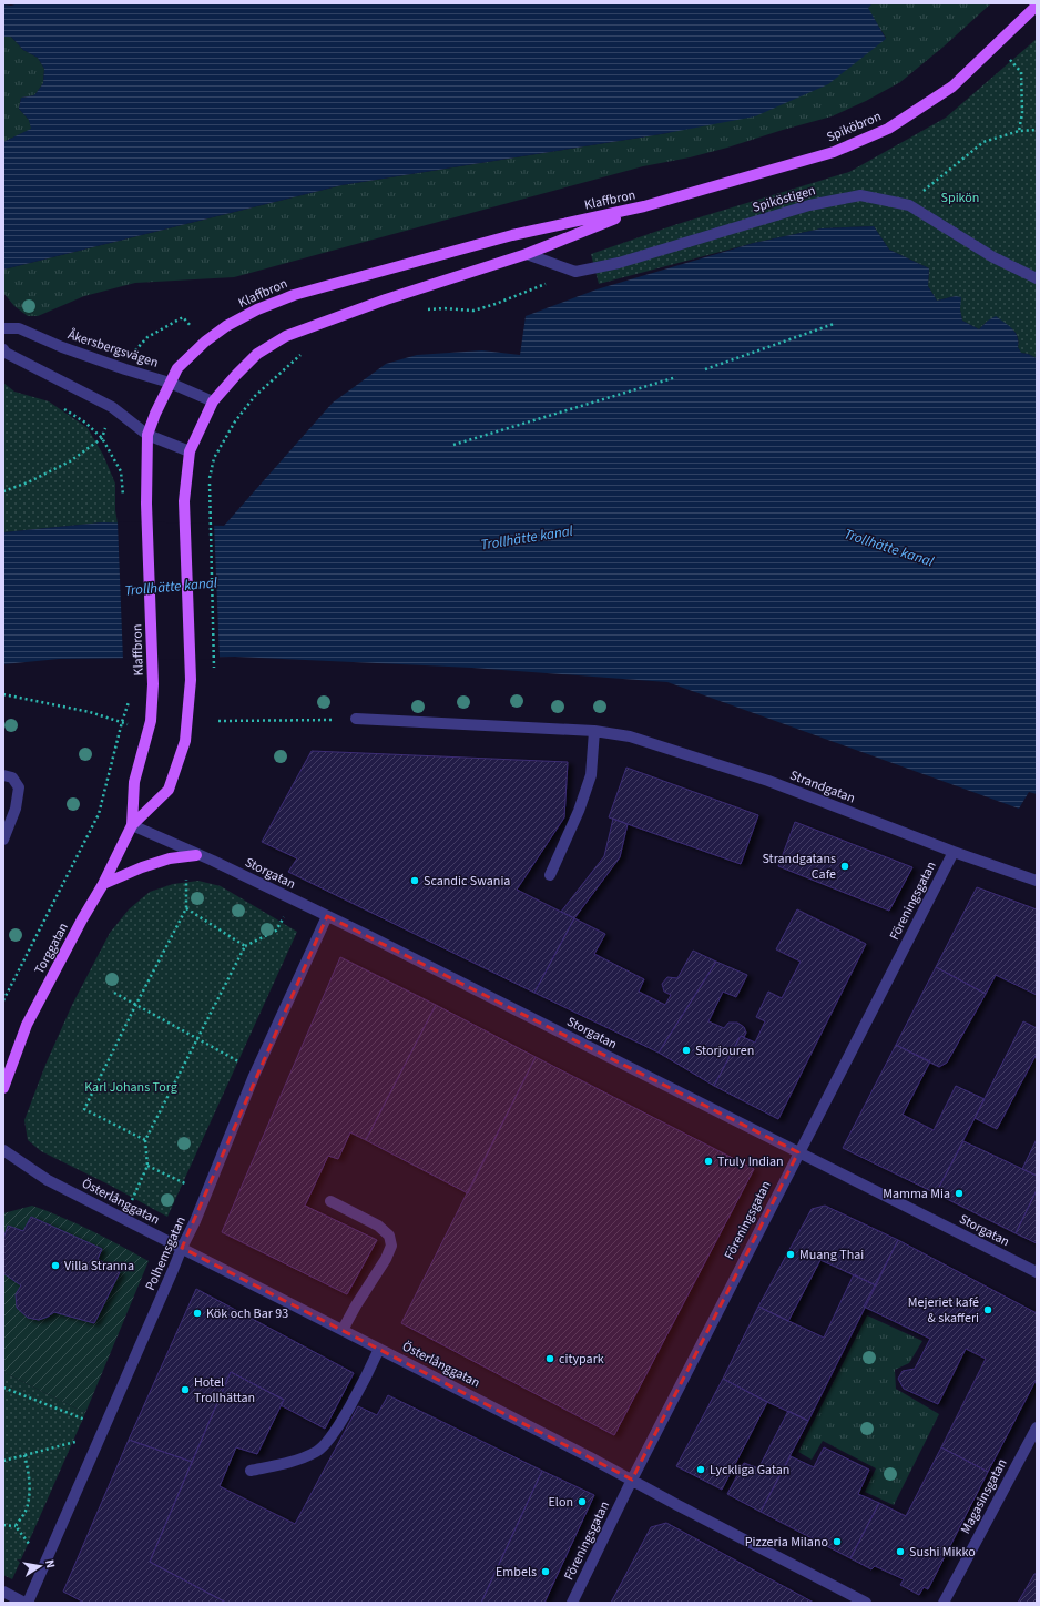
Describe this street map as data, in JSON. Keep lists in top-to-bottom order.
{
  "streets": {
    "main road": ["Spiköbron", "Klaffbron", "Torggatan"],
    "street": [
      "Spiköstigen",
      "Åkersbergsvägen",
      "Strandgatan",
      "Storgatan",
      "Föreningsgatan",
      "Österlånggatan",
      "Polhemsgatan",
      "Magasinsgatan"
    ]
  },
  "crossings": [
    ["Spiköbron", "Klaffbron"],
    ["Klaffbron", "Åkersbergsvägen"],
    ["Klaffbron", "Torggatan"],
    ["Strandgatan", "Föreningsgatan"],
    ["Storgatan", "Föreningsgatan"],
    ["Storgatan", "Torggatan"],
    ["Storgatan", "Polhemsgatan"],
    ["Föreningsgatan", "Österlånggatan"],
    ["Österlånggatan", "Polhemsgatan"]
  ],
  "water": ["Trollhätte kanal"],
  "parks": ["Spikön", "Karl Johans Torg"],
  "places": [
    "Strandgatans Cafe",
    "Scandic Swania",
    "Storjouren",
    "Truly Indian",
    "Mamma Mia",
    "Muang Thai",
    "Villa Stranna",
    "Mejeriet kafé & skafferi",
    "Kök och Bar 93",
    "citypark",
    "Hotel Trollhättan",
    "Lyckliga Gatan",
    "Elon",
    "Pizzeria Milano",
    "Sushi Mikko",
    "Embels"
  ],
  "north": "right"
}
